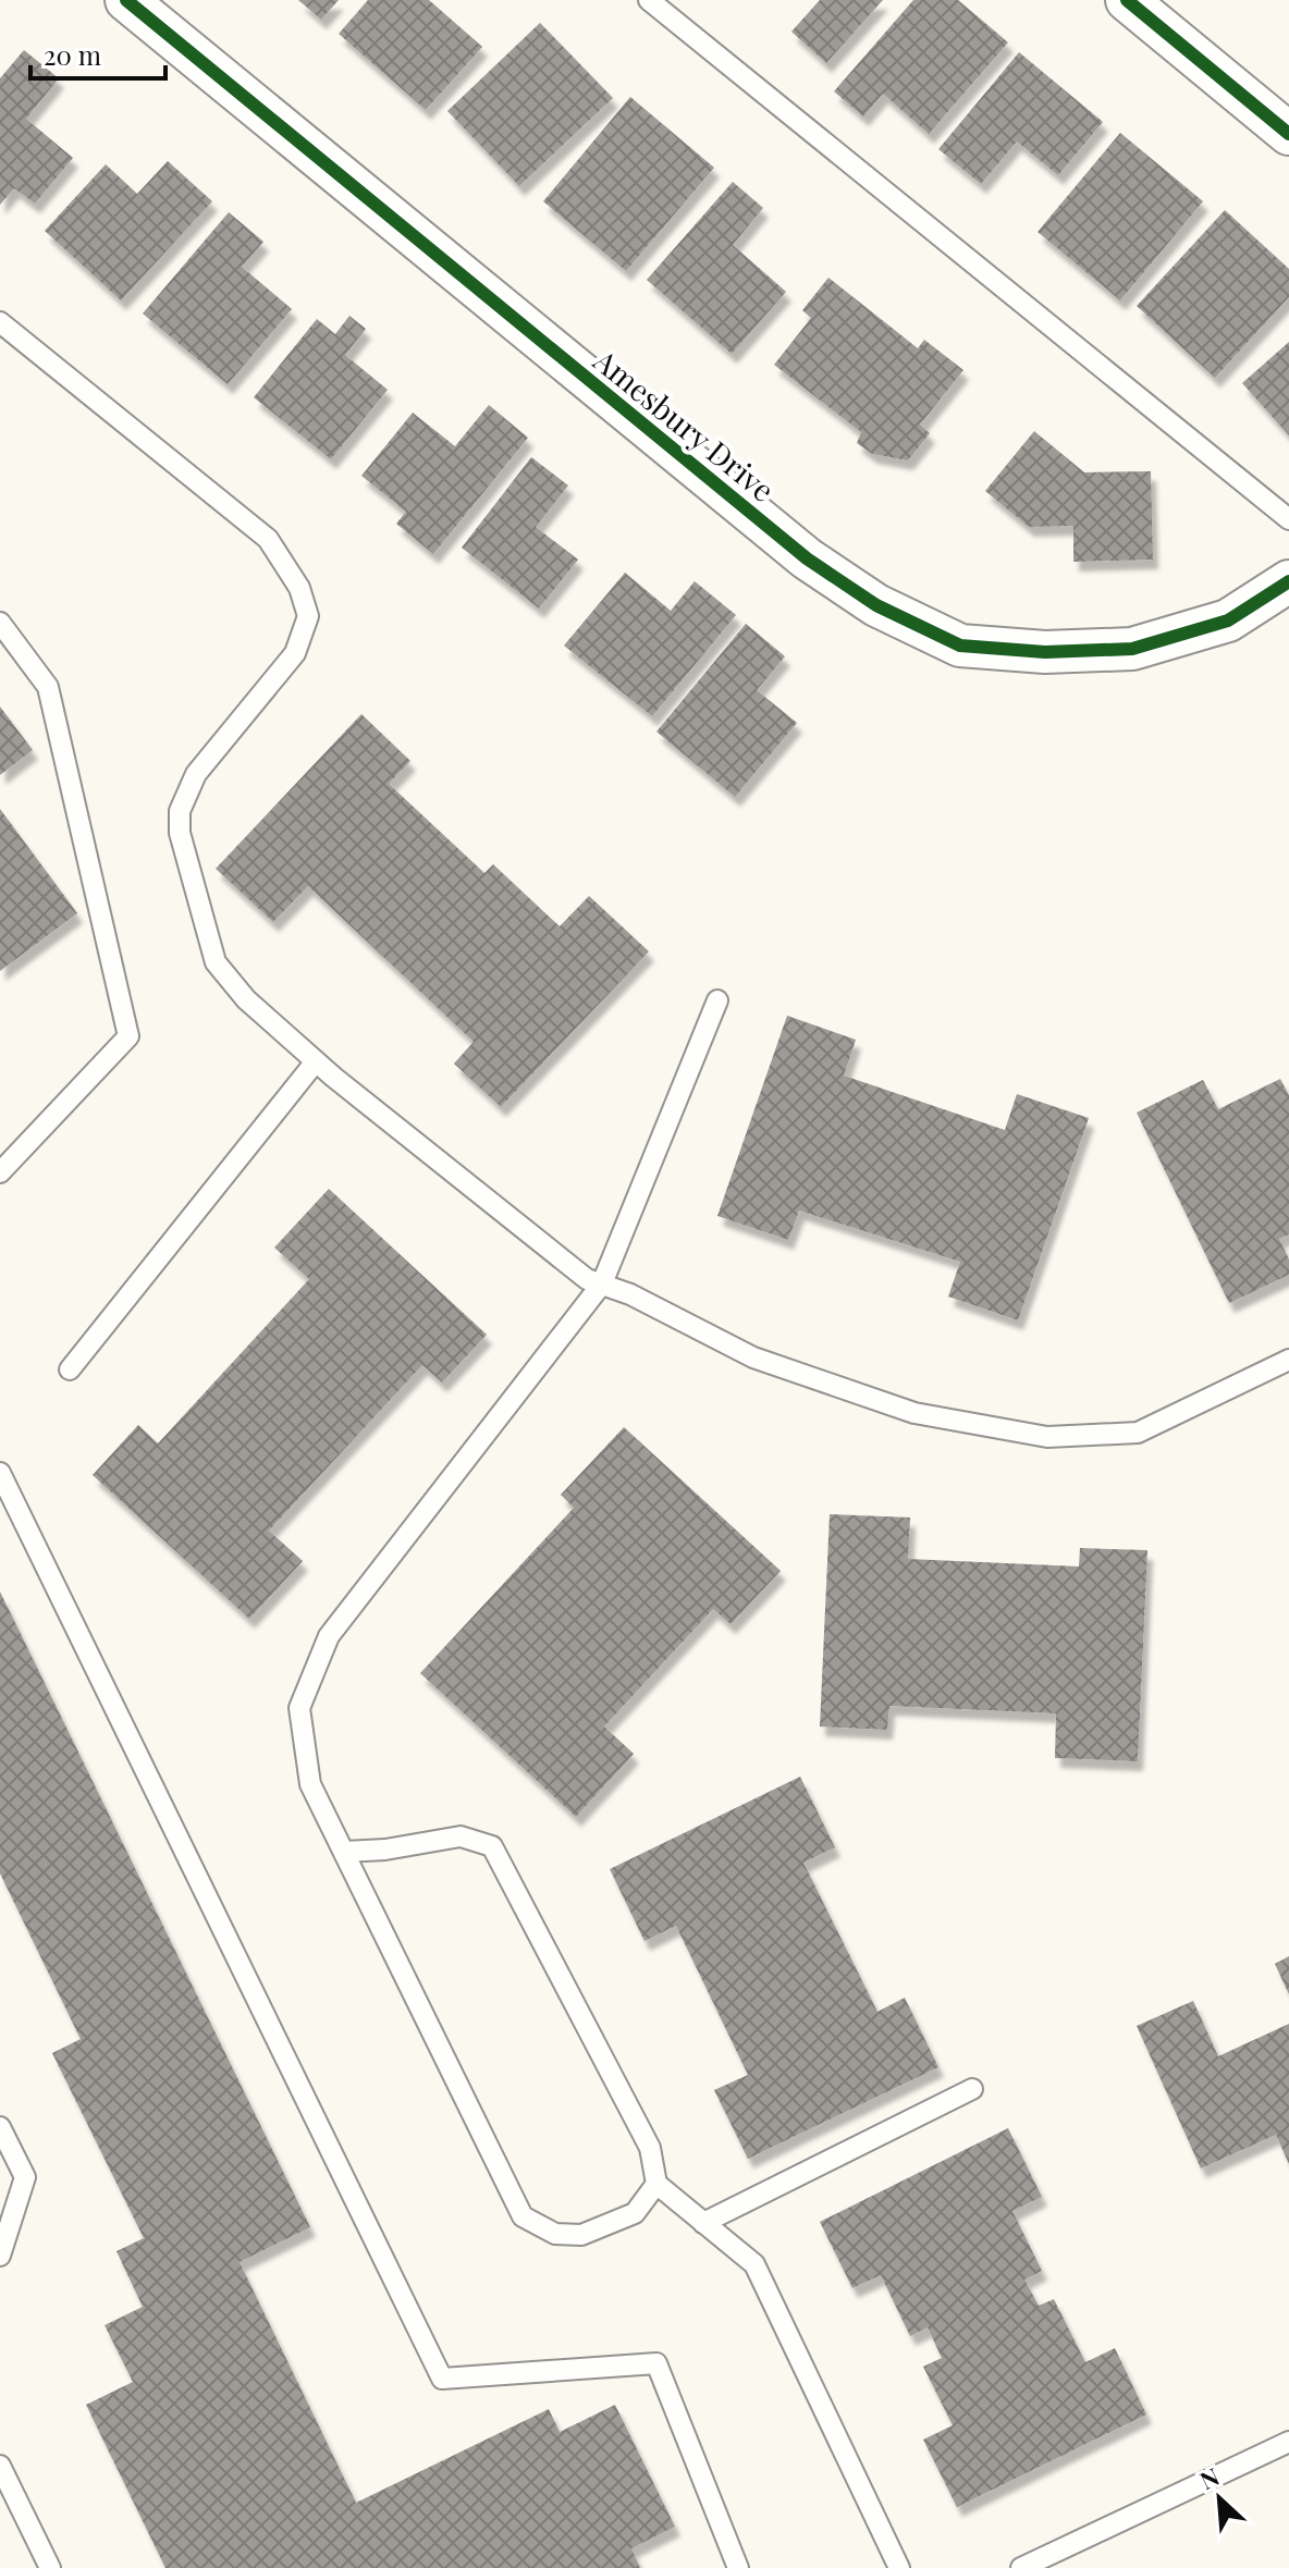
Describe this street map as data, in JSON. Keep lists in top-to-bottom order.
{
  "streets": {
    "street": ["Amesbury Drive"]
  },
  "scale_bar": "20 m",
  "north": "top left"
}
